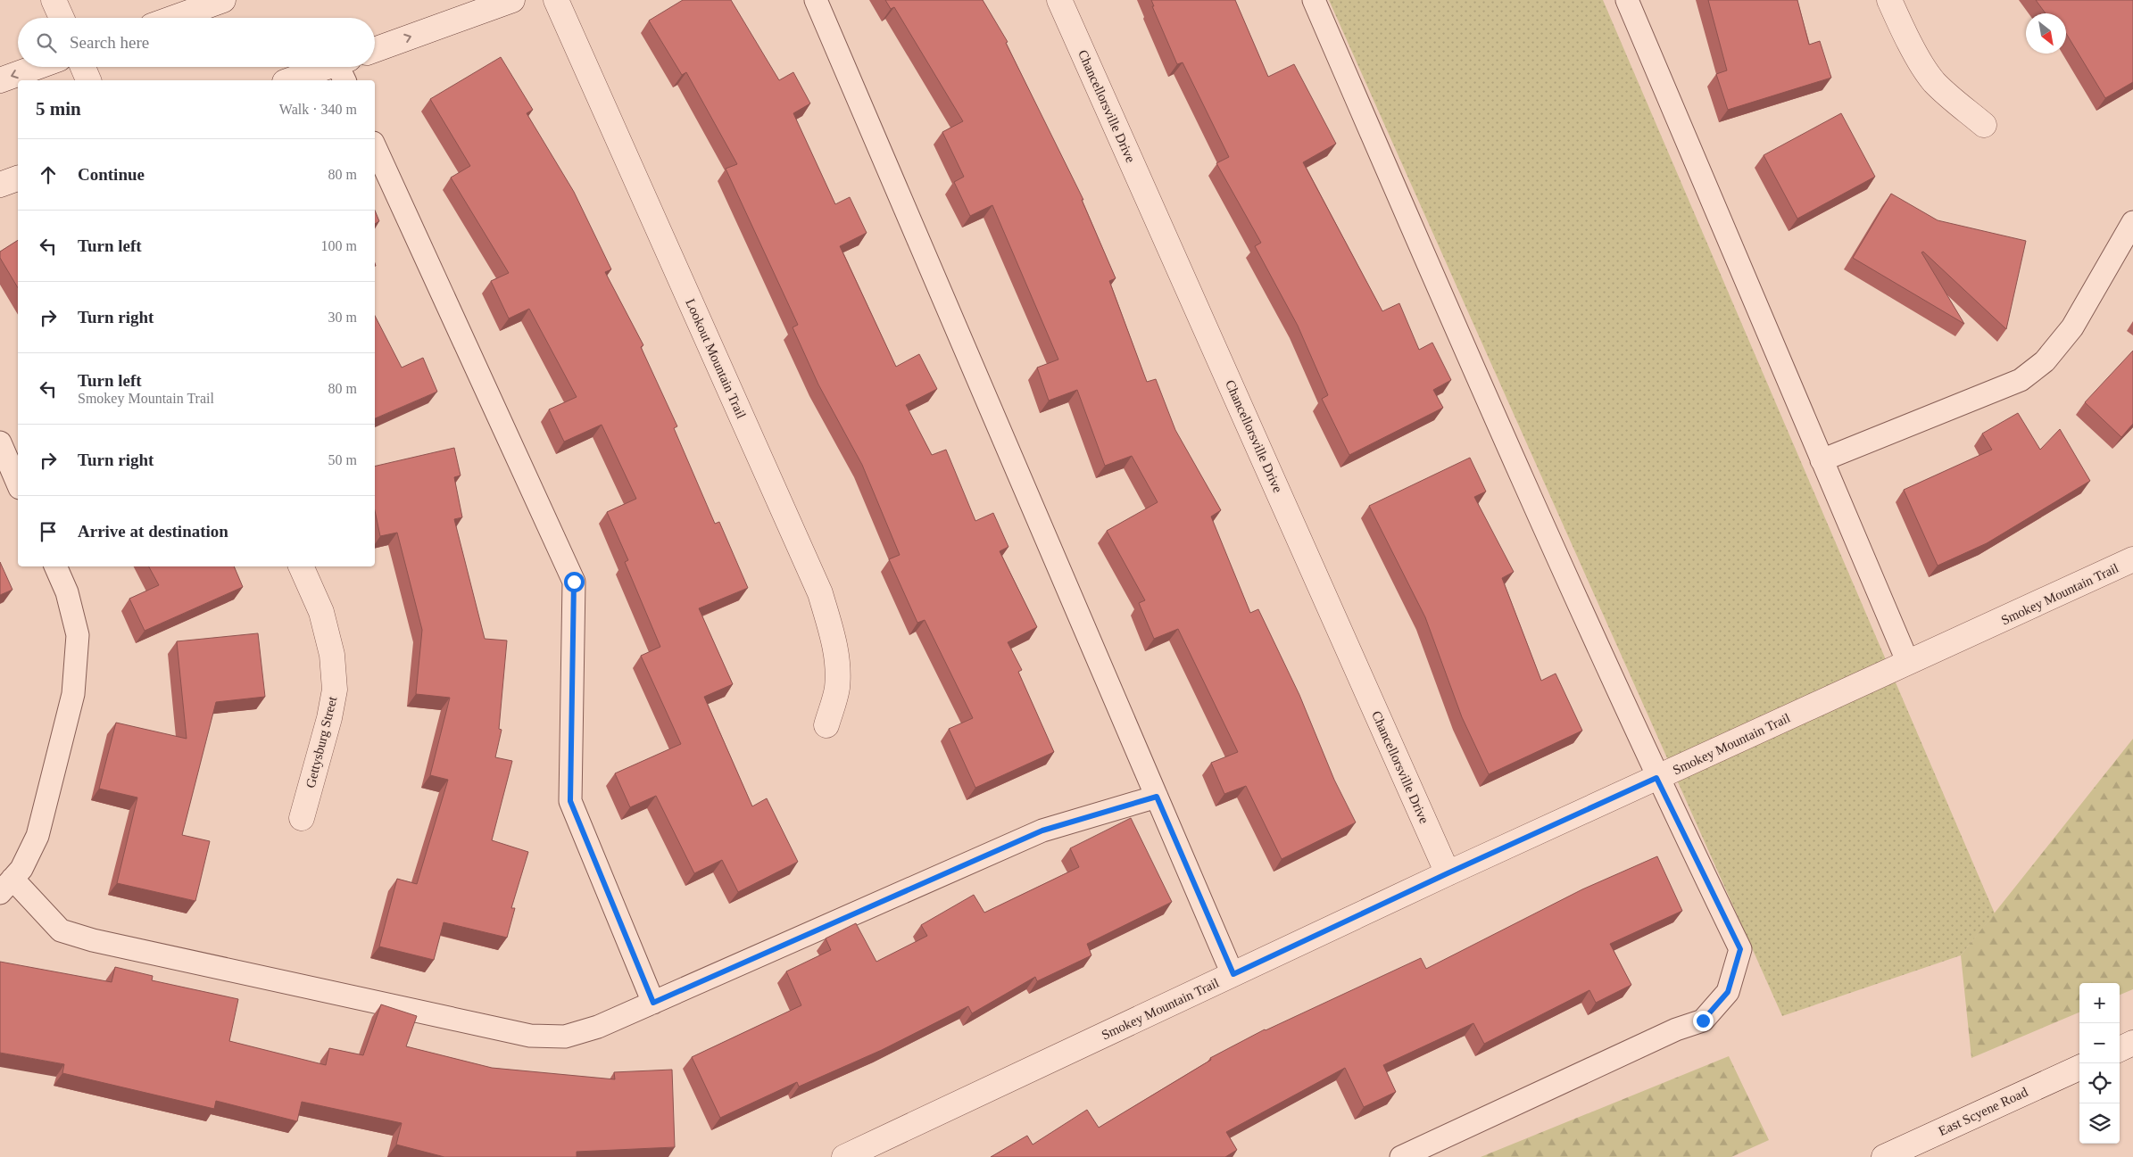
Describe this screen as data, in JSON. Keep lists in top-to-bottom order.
{
  "streets": {
    "street": [
      "Chancellorsville Drive",
      "Lookout Mountain Trail",
      "Smokey Mountain Trail",
      "Gettysburg Street",
      "East Scyene Road"
    ]
  },
  "crossings": [
    ["Chancellorsville Drive", "Smokey Mountain Trail"]
  ],
  "north": "bottom right",
  "page": {
    "search": "Search here",
    "heading": ["5 min", "Walk · 340 m"],
    "list": [
      ["Continue", "80 m"],
      ["Turn left", "100 m"],
      ["Turn right", "30 m"],
      ["Turn left", "Smokey Mountain Trail", "80 m"],
      ["Turn right", "50 m"],
      "Arrive at destination"
    ],
    "map_buttons": ["+", "−"]
  }
}
